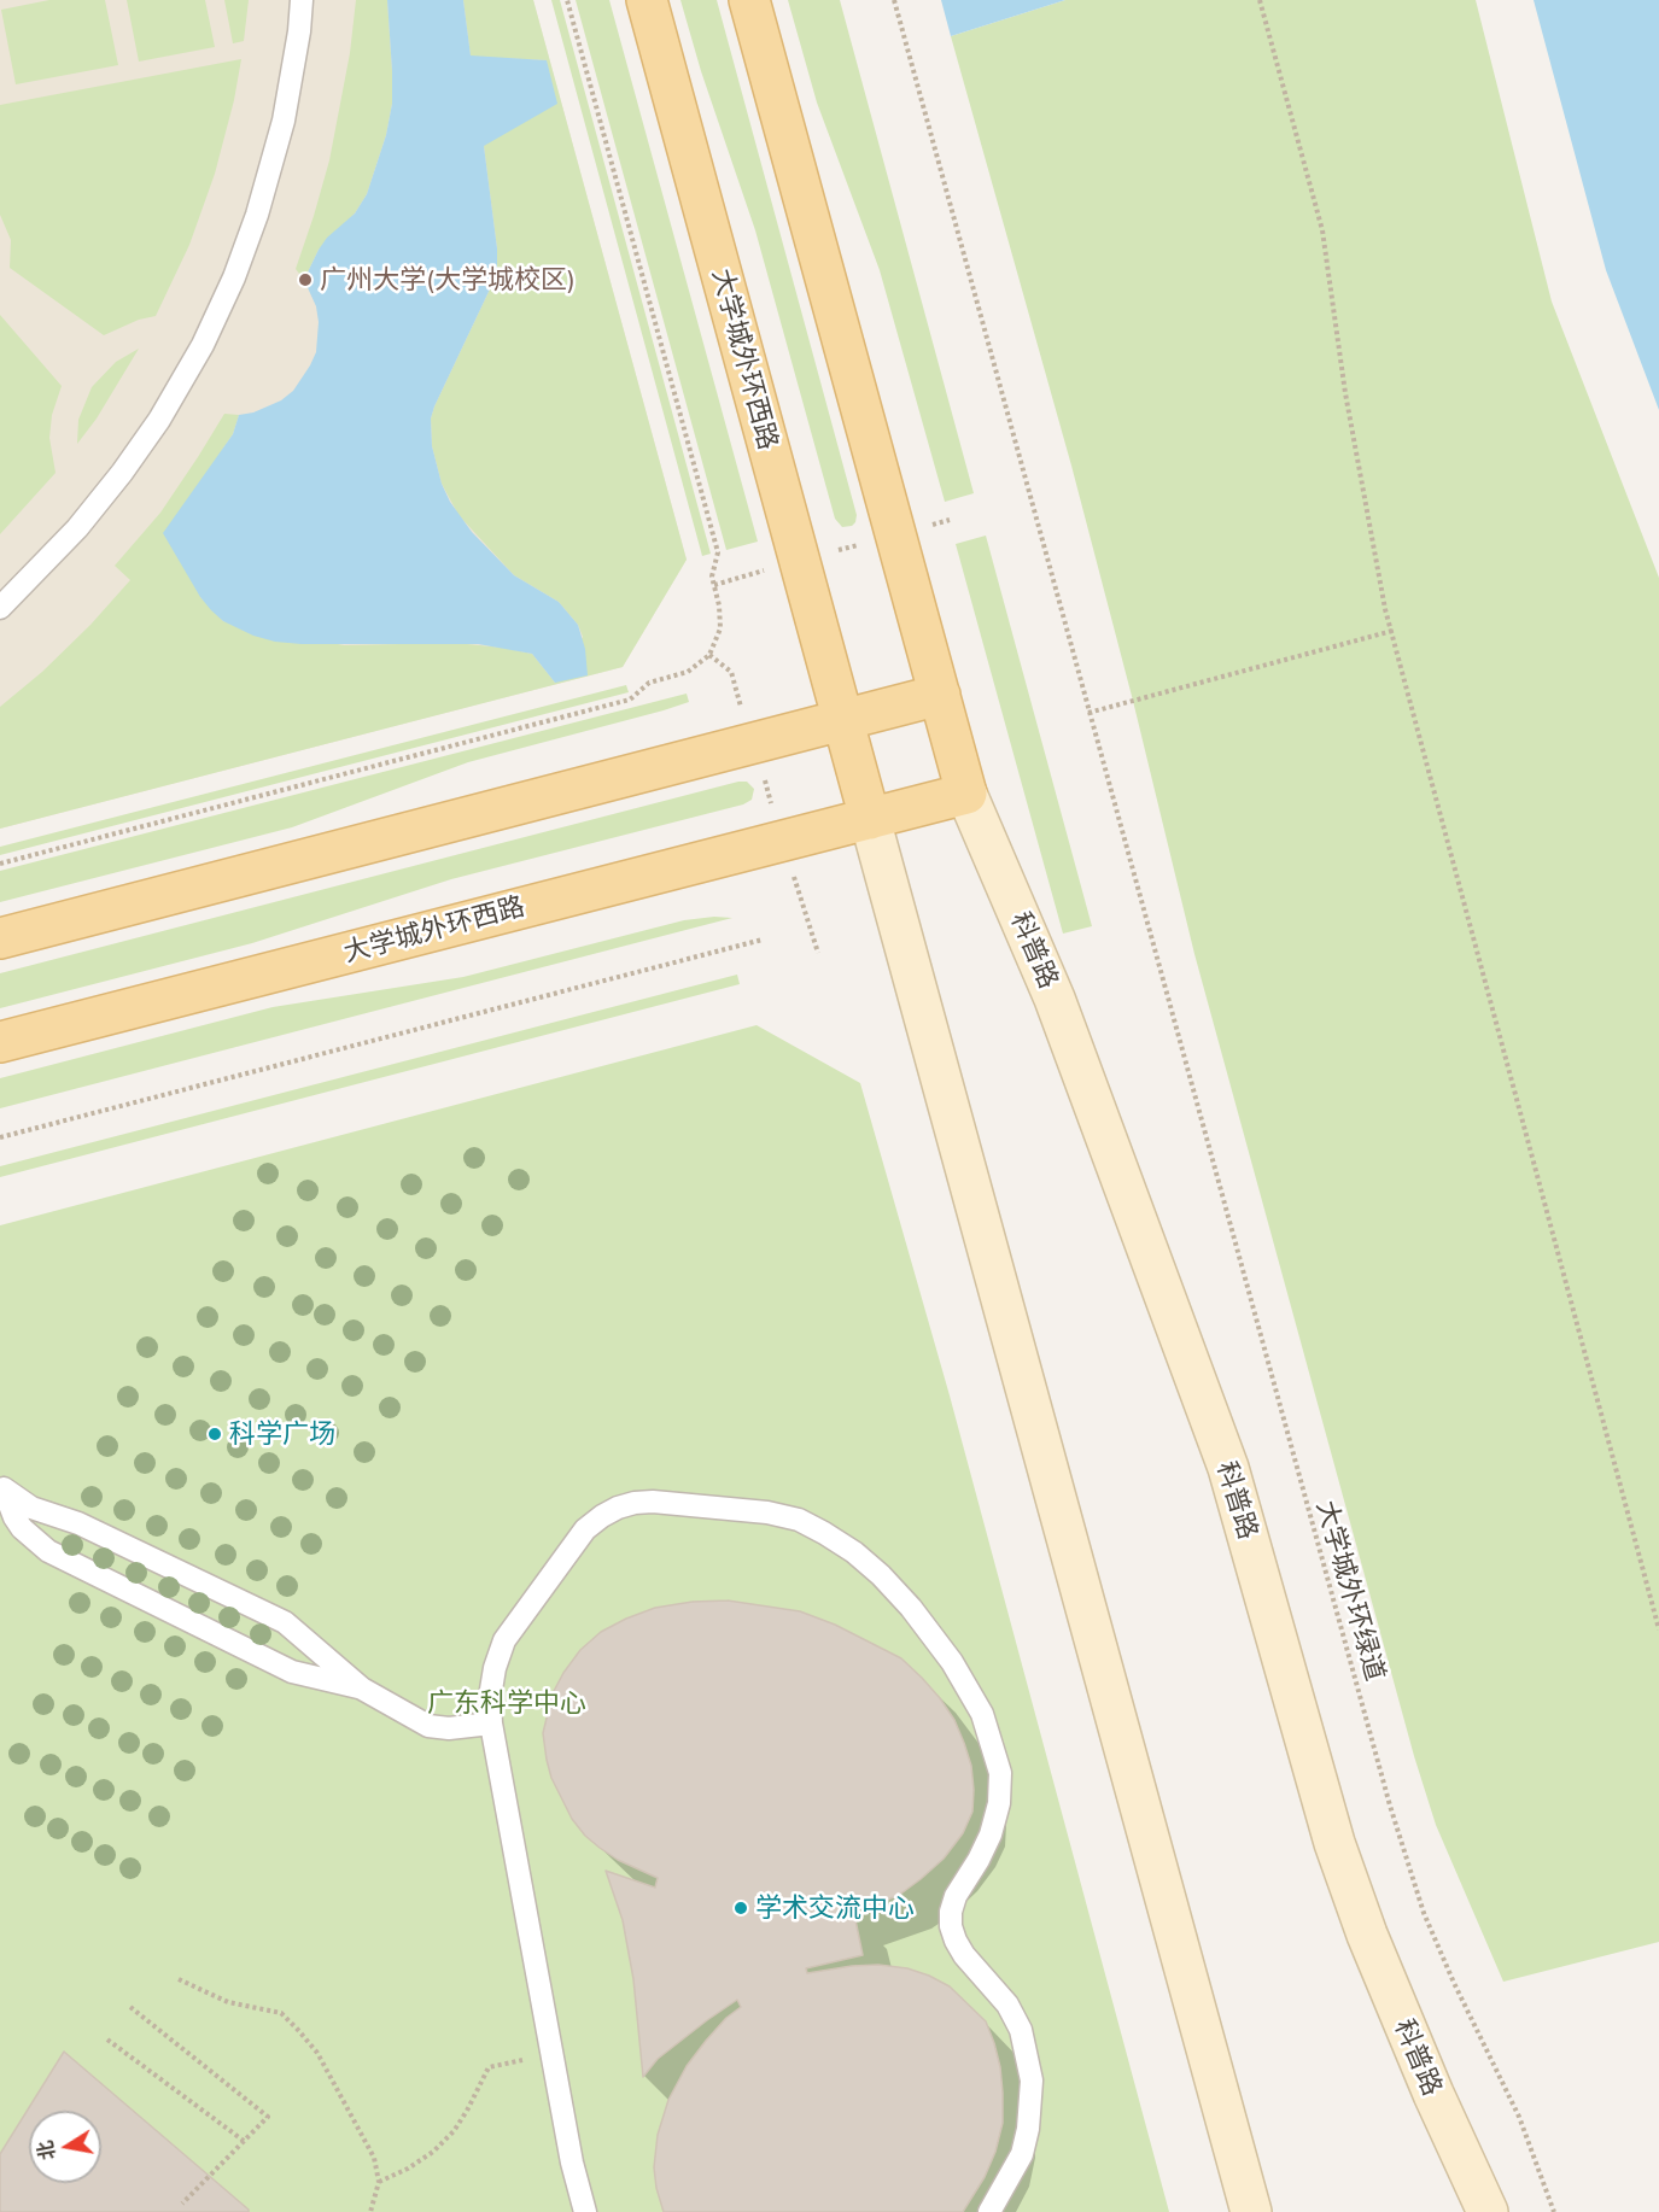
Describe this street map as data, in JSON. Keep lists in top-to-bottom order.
{
  "streets": {
    "main road": ["大学城外环西路"],
    "street": ["科普路"],
    "path": ["大学城外环绿道"]
  },
  "crossings": [
    ["大学城外环西路", "科普路"]
  ],
  "parks": ["广东科学中心"],
  "places": ["广州大学(大学城校区)", "科学广场", "学术交流中心"],
  "north": "left"
}
